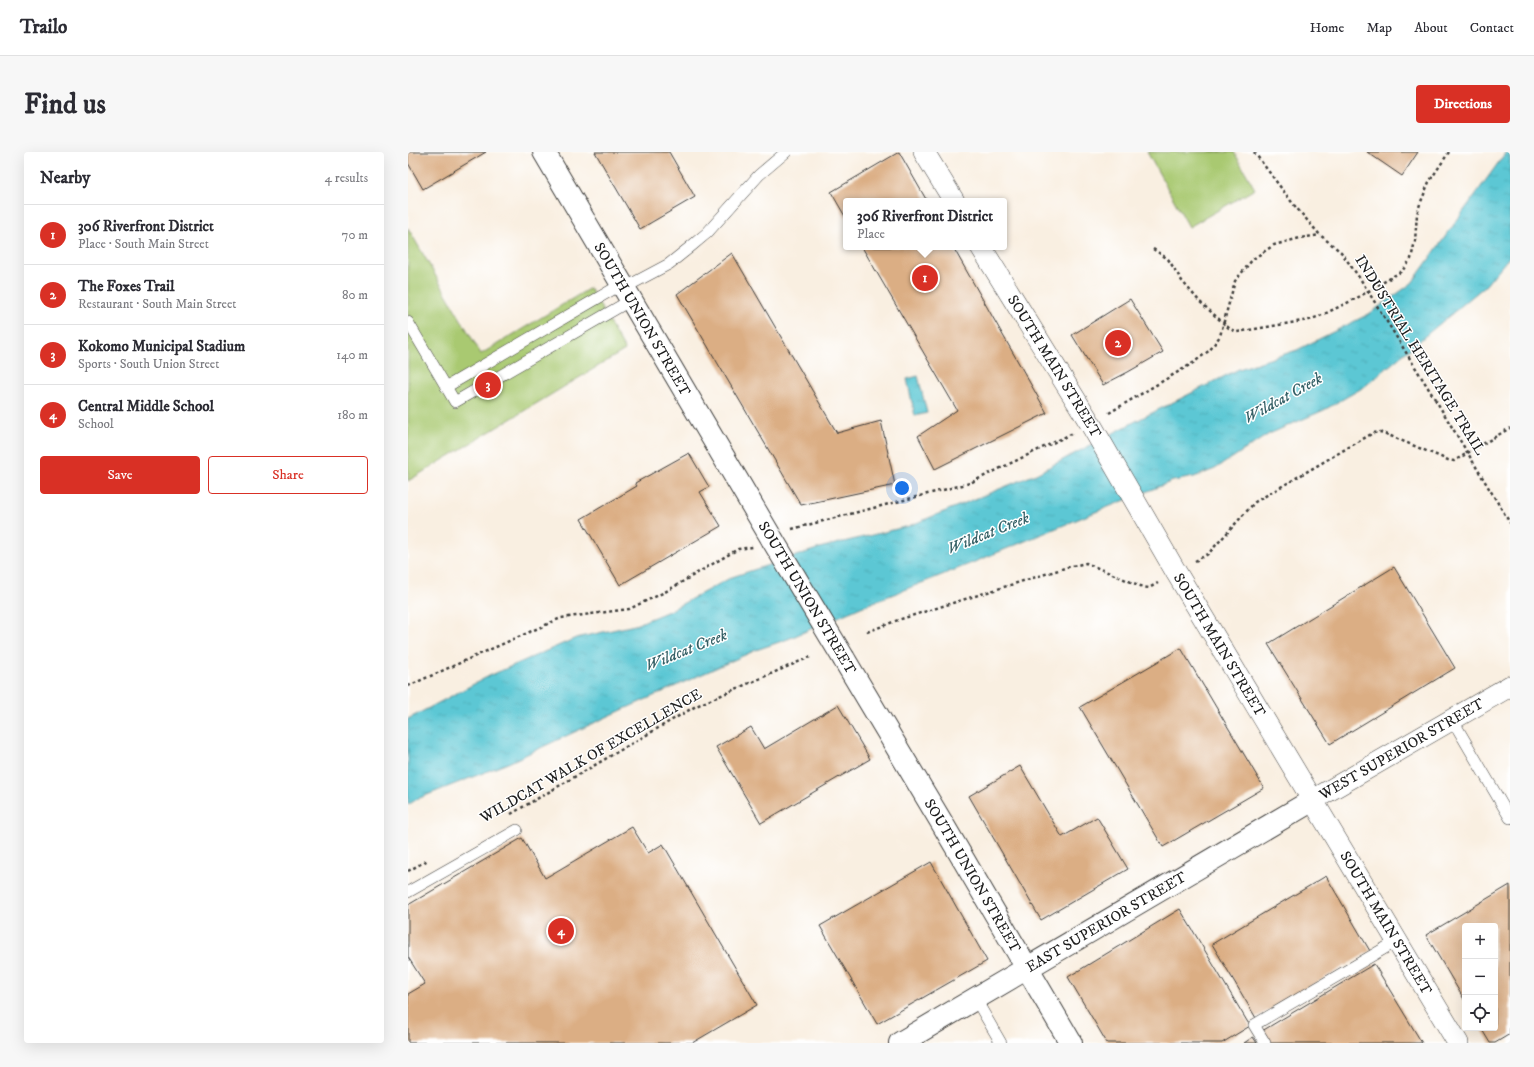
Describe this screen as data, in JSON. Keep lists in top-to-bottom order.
{
  "streets": {
    "street": [
      "SOUTH UNION STREET",
      "SOUTH MAIN STREET",
      "WEST SUPERIOR STREET",
      "EAST SUPERIOR STREET"
    ],
    "path": ["INDUSTRIAL HERITAGE TRAIL", "WILDCAT WALK OF EXCELLENCE"]
  },
  "crossings": [
    ["SOUTH UNION STREET", "EAST SUPERIOR STREET"],
    ["SOUTH MAIN STREET", "WEST SUPERIOR STREET"],
    ["SOUTH MAIN STREET", "EAST SUPERIOR STREET"],
    ["WEST SUPERIOR STREET", "EAST SUPERIOR STREET"]
  ],
  "water": ["Wildcat Creek"],
  "page": {
    "header": "Trailo",
    "nav": [
      "Home",
      "Map",
      "About",
      "Contact"
    ],
    "buttons": [
      "Directions",
      ["Save", "Share"]
    ],
    "title": "Find us",
    "heading": ["Nearby", "4 results"],
    "popup": ["306 Riverfront District", "Place"],
    "list": [
      {
        "mark": "1",
        "name": "306 Riverfront District",
        "note": "Place · South Main Street",
        "value": "70 m"
      },
      {
        "mark": "2",
        "name": "The Foxes Trail",
        "note": "Restaurant · South Main Street",
        "value": "80 m"
      },
      {
        "mark": "3",
        "name": "Kokomo Municipal Stadium",
        "note": "Sports · South Union Street",
        "value": "140 m"
      },
      {
        "mark": "4",
        "name": "Central Middle School",
        "note": "School",
        "value": "180 m"
      }
    ],
    "pins": [
      "1",
      "2",
      "3",
      "4"
    ],
    "map_buttons": ["+", "−"]
  }
}
